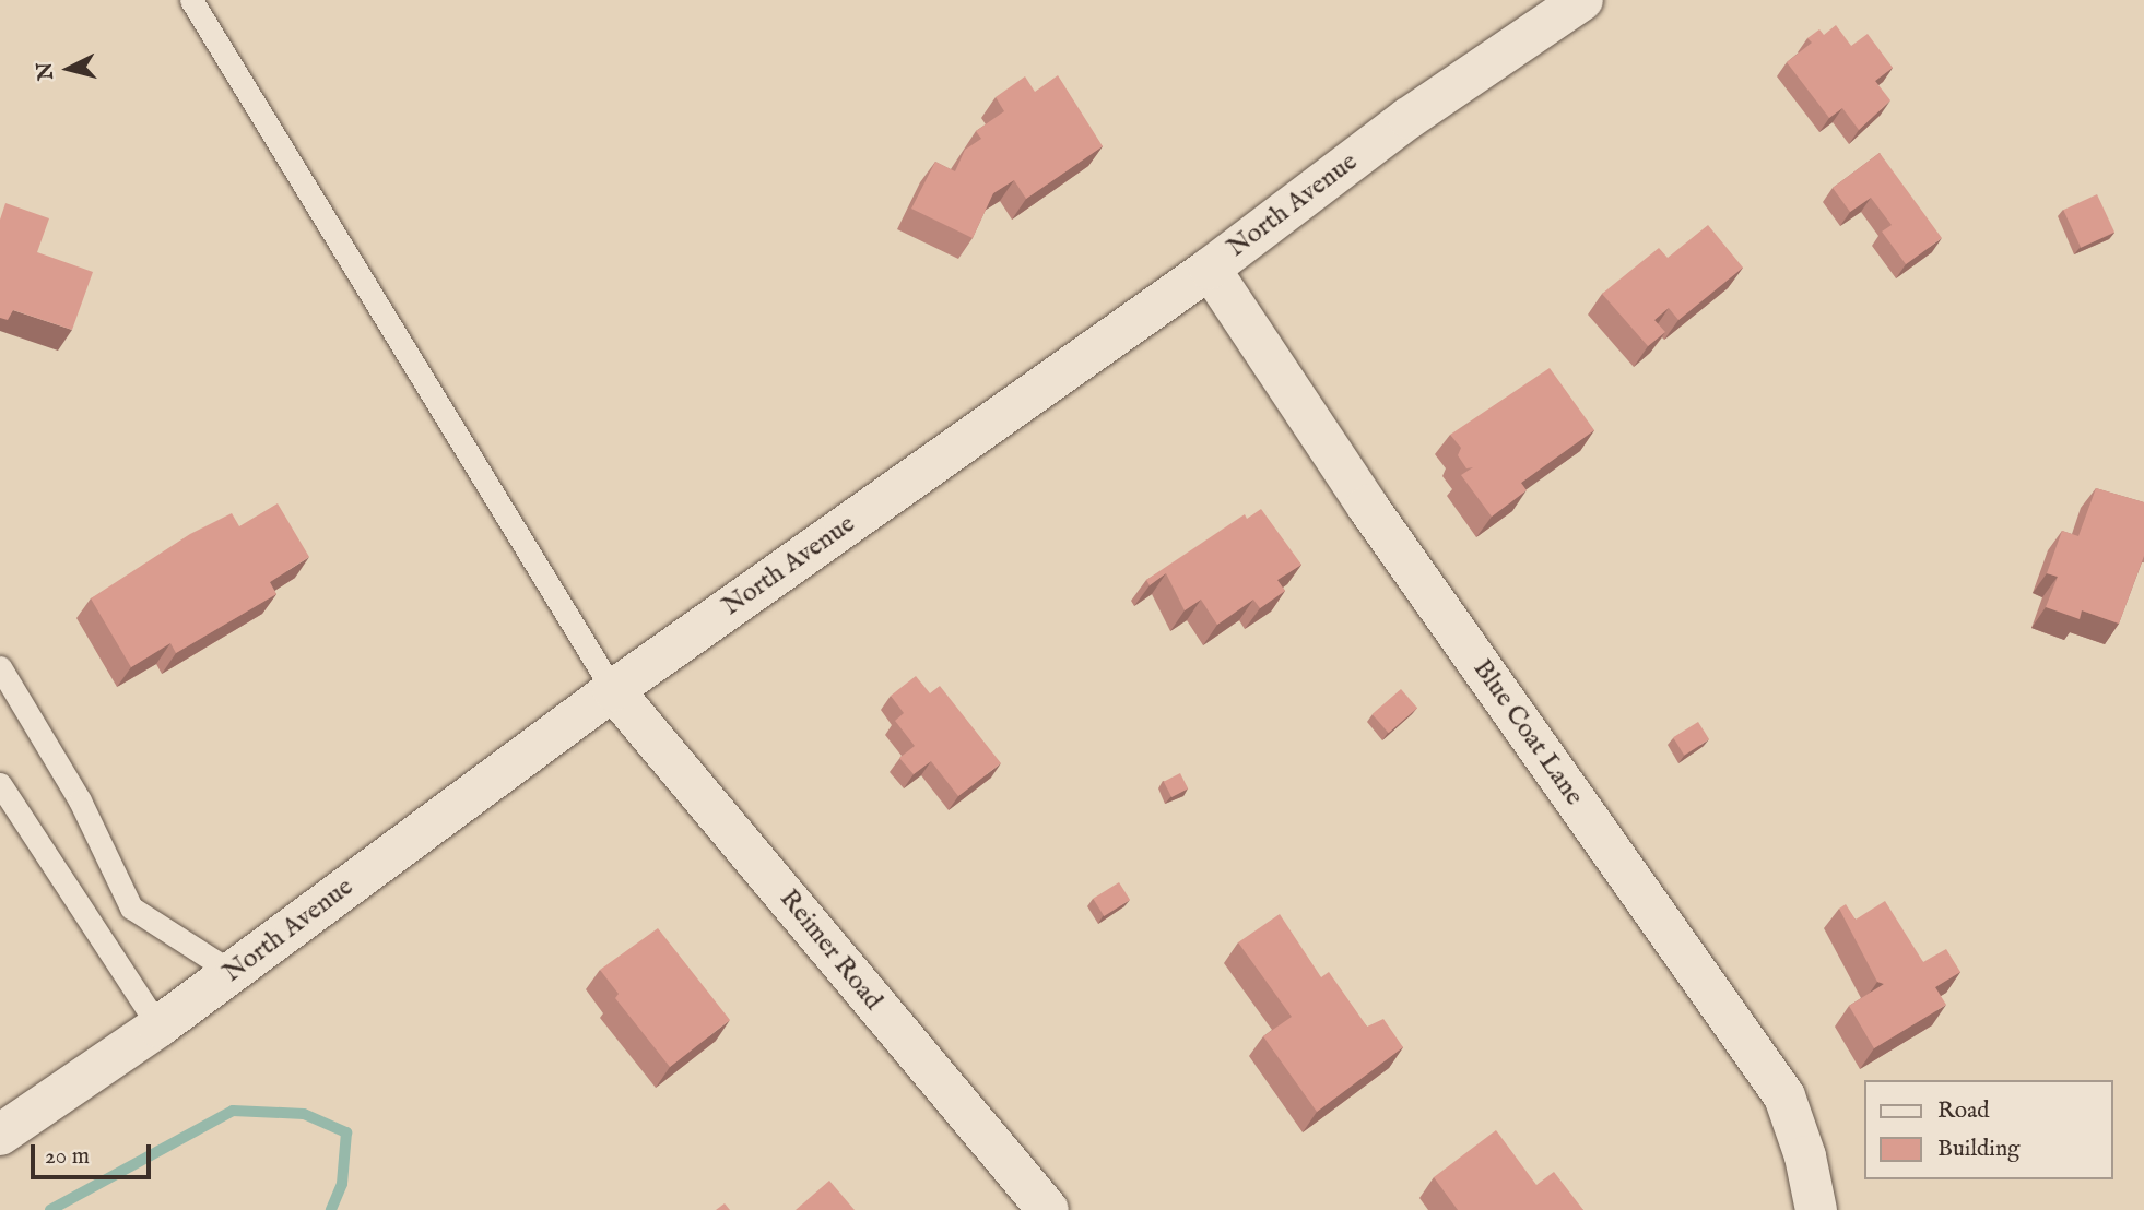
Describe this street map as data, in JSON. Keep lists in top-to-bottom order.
{
  "streets": {
    "street": ["North Avenue", "Blue Coat Lane", "Reimer Road"]
  },
  "crossings": [
    ["North Avenue", "Blue Coat Lane"],
    ["North Avenue", "Reimer Road"]
  ],
  "legend": ["Road", "Building"],
  "scale_bar": "20 m",
  "north": "left"
}
